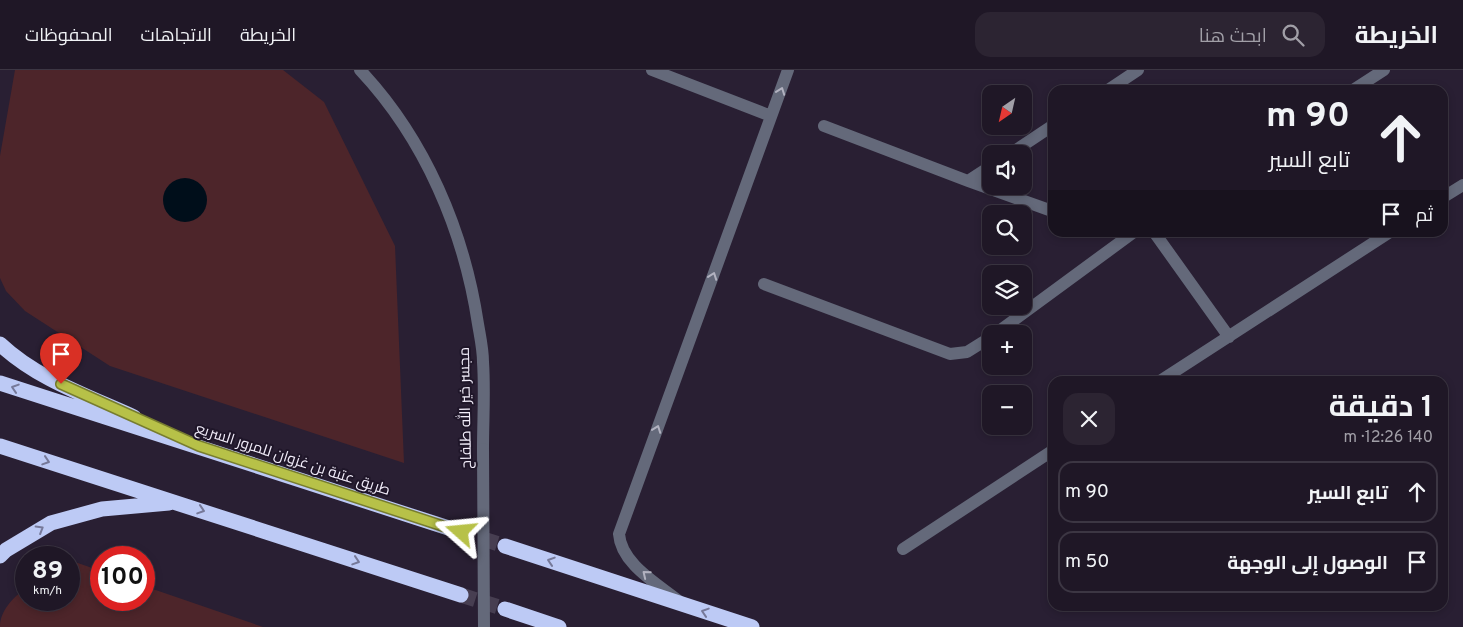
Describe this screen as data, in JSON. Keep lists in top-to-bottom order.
{
  "streets": {
    "highway": ["طريق عتبة بن غزوان للمرور السريع"],
    "street": ["مجسر خير الله طلفاح"]
  },
  "north": "bottom left",
  "page": {
    "header": "الخريطة",
    "search": "ابحث هنا",
    "nav": ["الخريطة", "الاتجاهات", "المحفوظات"],
    "map_buttons": ["+", "−"],
    "turn": ["90 m", "تابع السير"],
    "then": "ثم",
    "heading": ["1 دقيقة", "140 m · 12:26"],
    "list": [
      {
        "name": "تابع السير",
        "value": "90 m"
      },
      {
        "name": "الوصول إلى الوجهة",
        "value": "50 m"
      }
    ],
    "speed": "89 km/h",
    "limit": "100"
  }
}
